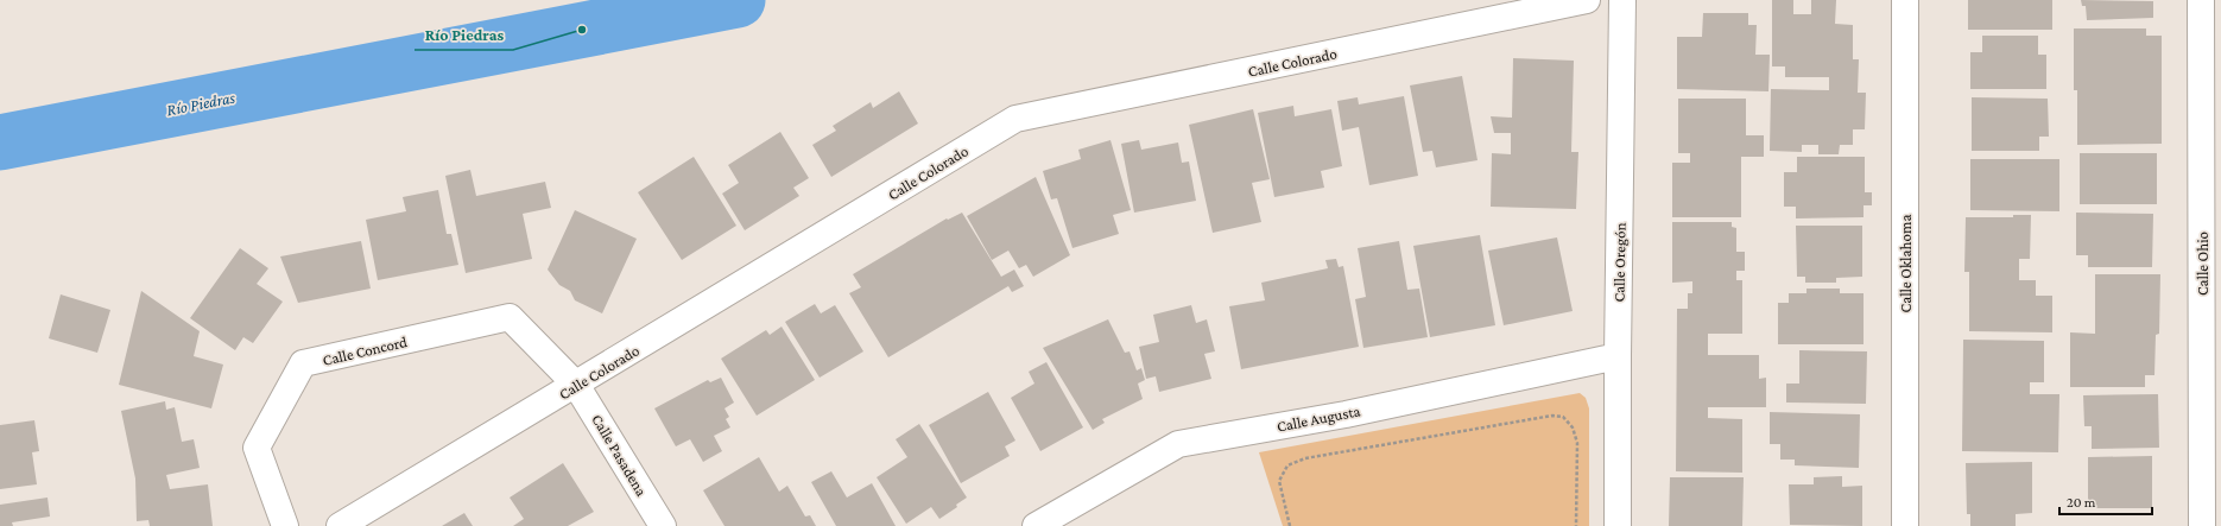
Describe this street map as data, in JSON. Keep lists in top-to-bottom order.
{
  "streets": {
    "street": [
      "Calle Colorado",
      "Calle Oregón",
      "Calle Oklahoma",
      "Calle Ohio",
      "Calle Concord",
      "Calle Augusta",
      "Calle Pasadena"
    ]
  },
  "crossings": [
    ["Calle Colorado", "Calle Concord"],
    ["Calle Colorado", "Calle Pasadena"],
    ["Calle Oregón", "Calle Augusta"],
    ["Calle Concord", "Calle Pasadena"]
  ],
  "water": ["Río Piedras"],
  "places": ["Río Piedras"],
  "scale_bar": "20 m"
}
